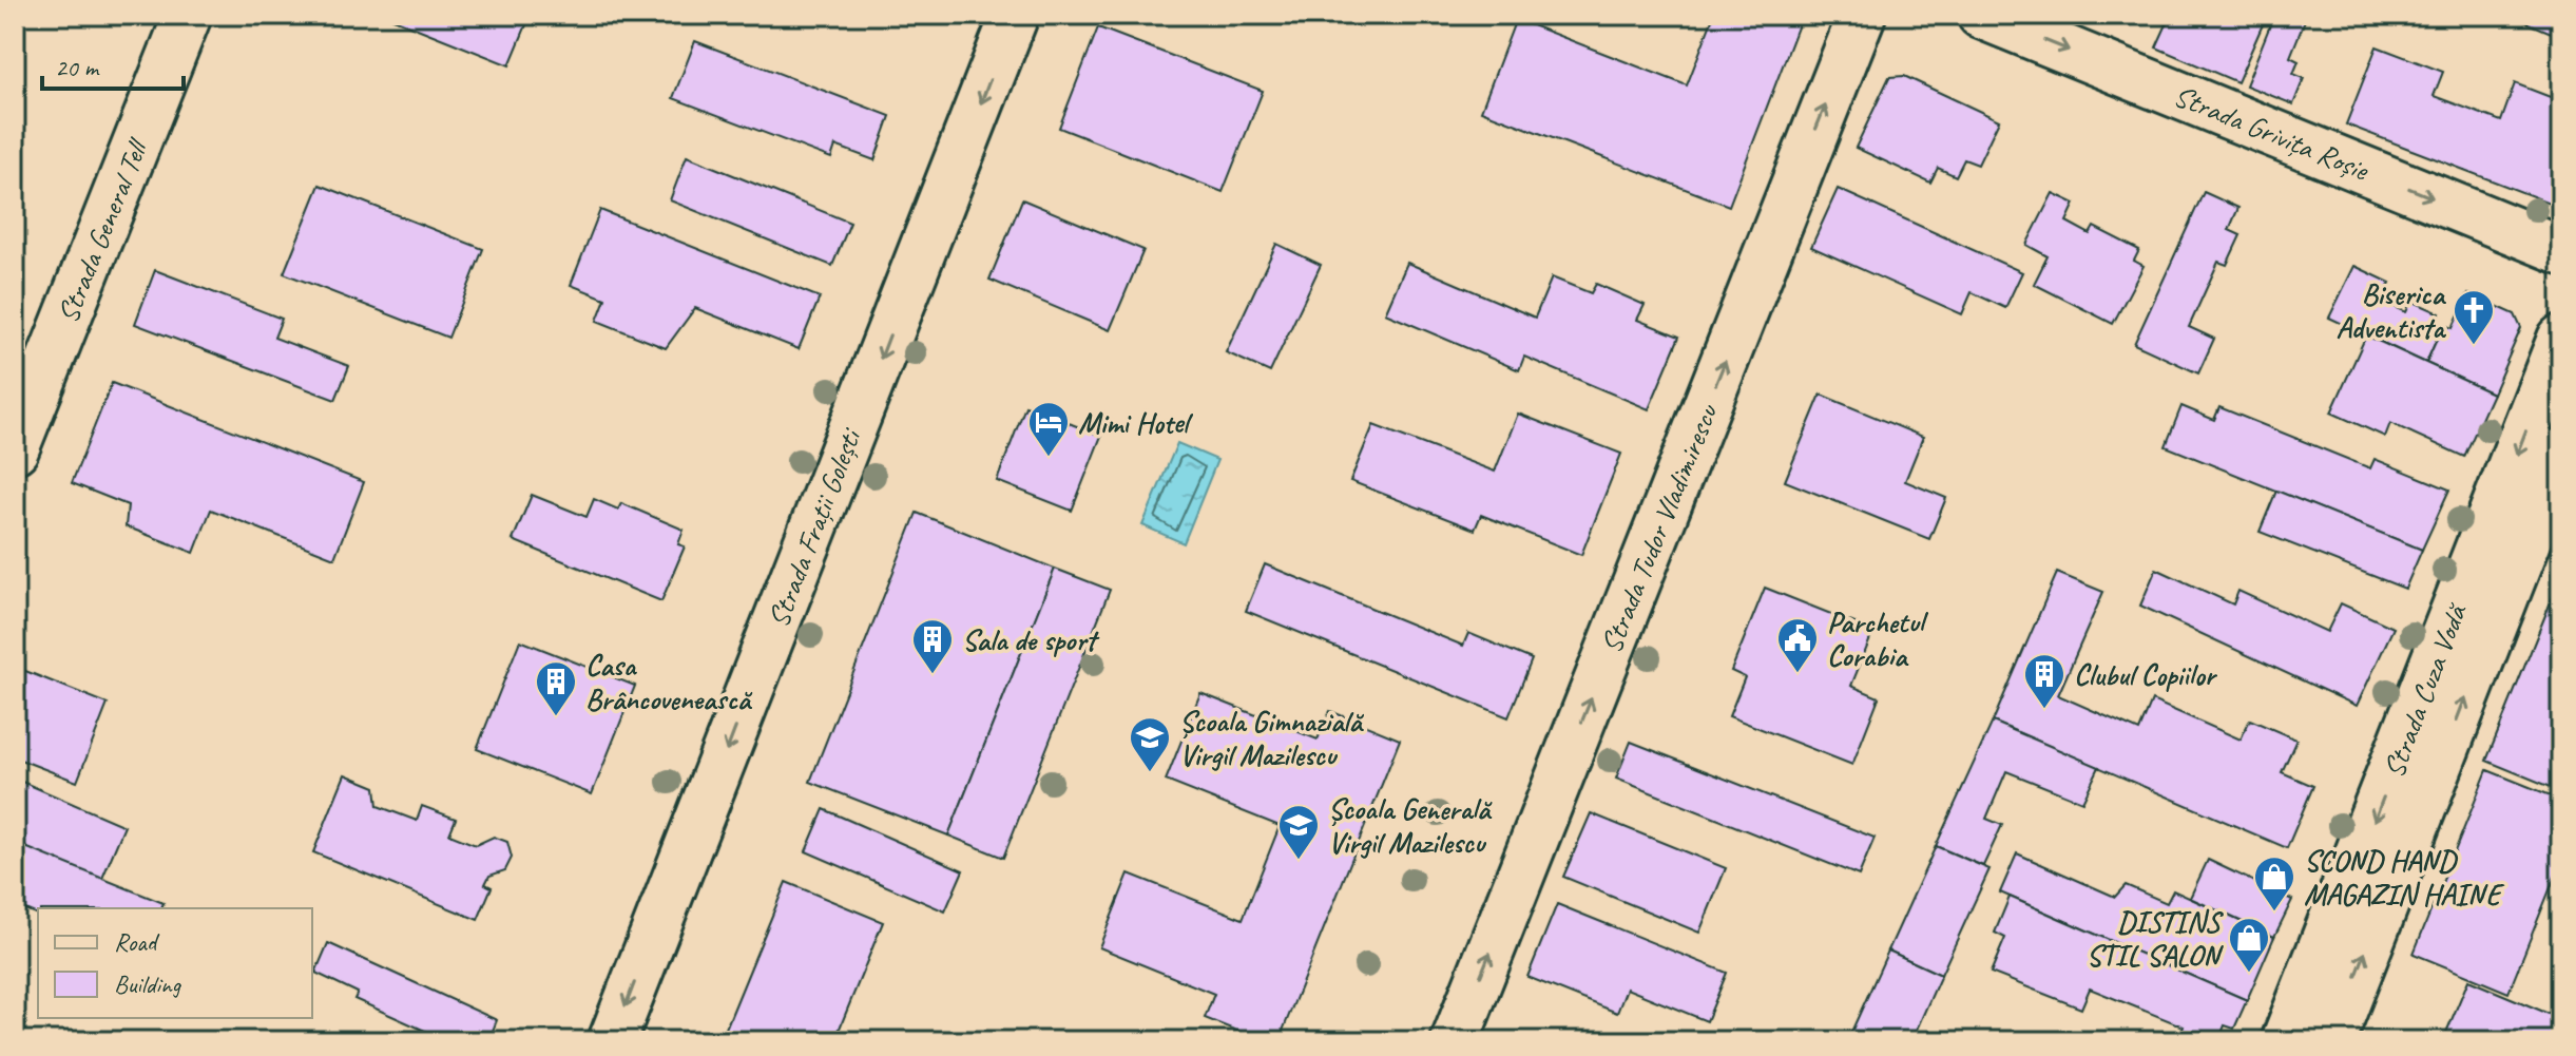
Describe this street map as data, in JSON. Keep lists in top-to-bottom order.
{
  "streets": {
    "street": [
      "Strada Grivița Roșie",
      "Strada General Tell",
      "Strada Frații Golești",
      "Strada Tudor Vladimirescu",
      "Strada Cuza Vodă"
    ]
  },
  "one_way": ["Strada Grivița Roșie", "Strada Frații Golești", "Strada Tudor Vladimirescu"],
  "places": {
    "church": ["Biserica Adventista"],
    "hotel": ["Mimi Hotel"],
    "public building": ["Parchetul Corabia"],
    "building": ["Sala de sport", "Clubul Copiilor", "Casa Brâncovenească"],
    "school or university": ["Școala Gimnazială Virgil Mazilescu", "Școala Generală Virgil Mazilescu"],
    "shop": ["SCOND HAND MAGAZIN HAINE", "DISTINS STIL SALON"]
  },
  "legend": ["Road", "Building"],
  "scale_bar": "20 m"
}
